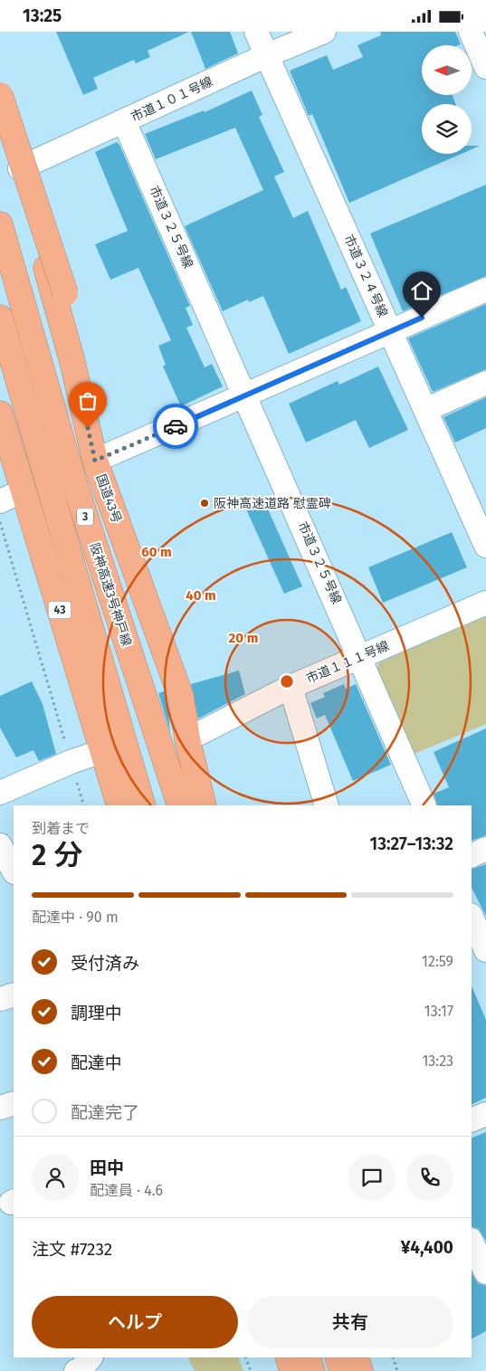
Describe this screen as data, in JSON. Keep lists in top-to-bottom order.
{
  "streets": {
    "highway": [
      "国道43号",
      "3",
      "阪神高速3号神戸線",
      "43"
    ],
    "street": [
      "市道１０１号線",
      "市道３２５号線",
      "市道３２４号線",
      "市道１１１号線"
    ]
  },
  "crossings": [
    ["市道１０１号線", "市道３２５号線"],
    ["市道１０１号線", "市道３２４号線"],
    ["市道１０１号線", "国道43号"],
    ["市道３２５号線", "市道１１１号線"],
    ["国道43号", "市道１１１号線"]
  ],
  "places": ["阪神高速道路 慰霊碑"],
  "north": "left",
  "page": {
    "status": "13:25",
    "heading": ["2 分", "到着まで", "13:27–13:32"],
    "panel": [
      "田中",
      "配達員 · 4.6",
      "注文 #7232",
      "¥4,400"
    ],
    "bar": "配達中 · 90 m",
    "list": [
      ["受付済み", "12:59"],
      ["調理中", "13:17"],
      ["配達中", "13:23"],
      "配達完了"
    ],
    "buttons": ["ヘルプ", "共有"]
  },
  "rings": ["60 m", "40 m", "20 m"]
}
